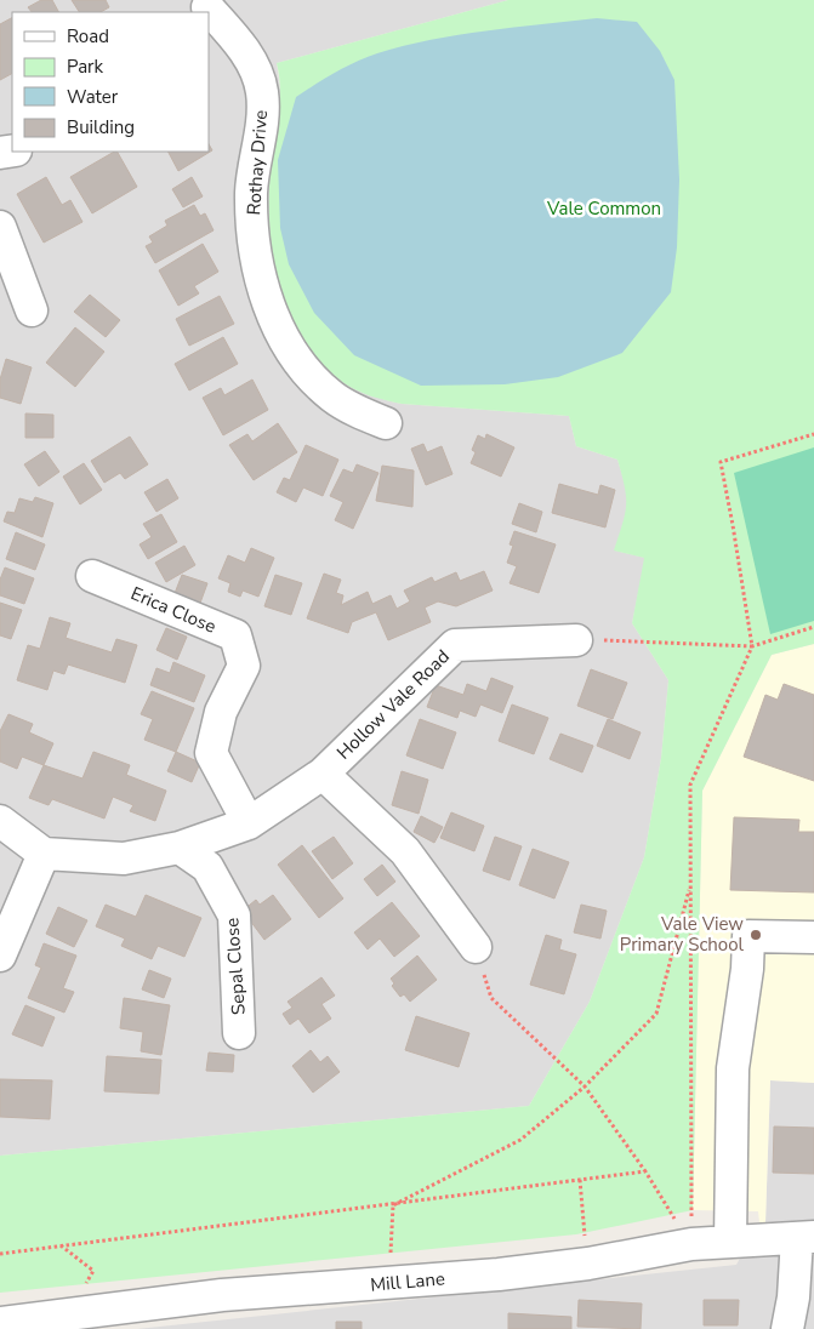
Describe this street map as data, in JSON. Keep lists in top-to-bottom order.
{
  "streets": {
    "street": [
      "Rothay Drive",
      "Erica Close",
      "Hollow Vale Road",
      "Sepal Close",
      "Mill Lane"
    ]
  },
  "crossings": [
    ["Erica Close", "Hollow Vale Road"],
    ["Hollow Vale Road", "Sepal Close"]
  ],
  "parks": ["Vale Common"],
  "places": ["Vale View Primary School"],
  "legend": [
    "Road",
    "Park",
    "Water",
    "Building"
  ]
}
